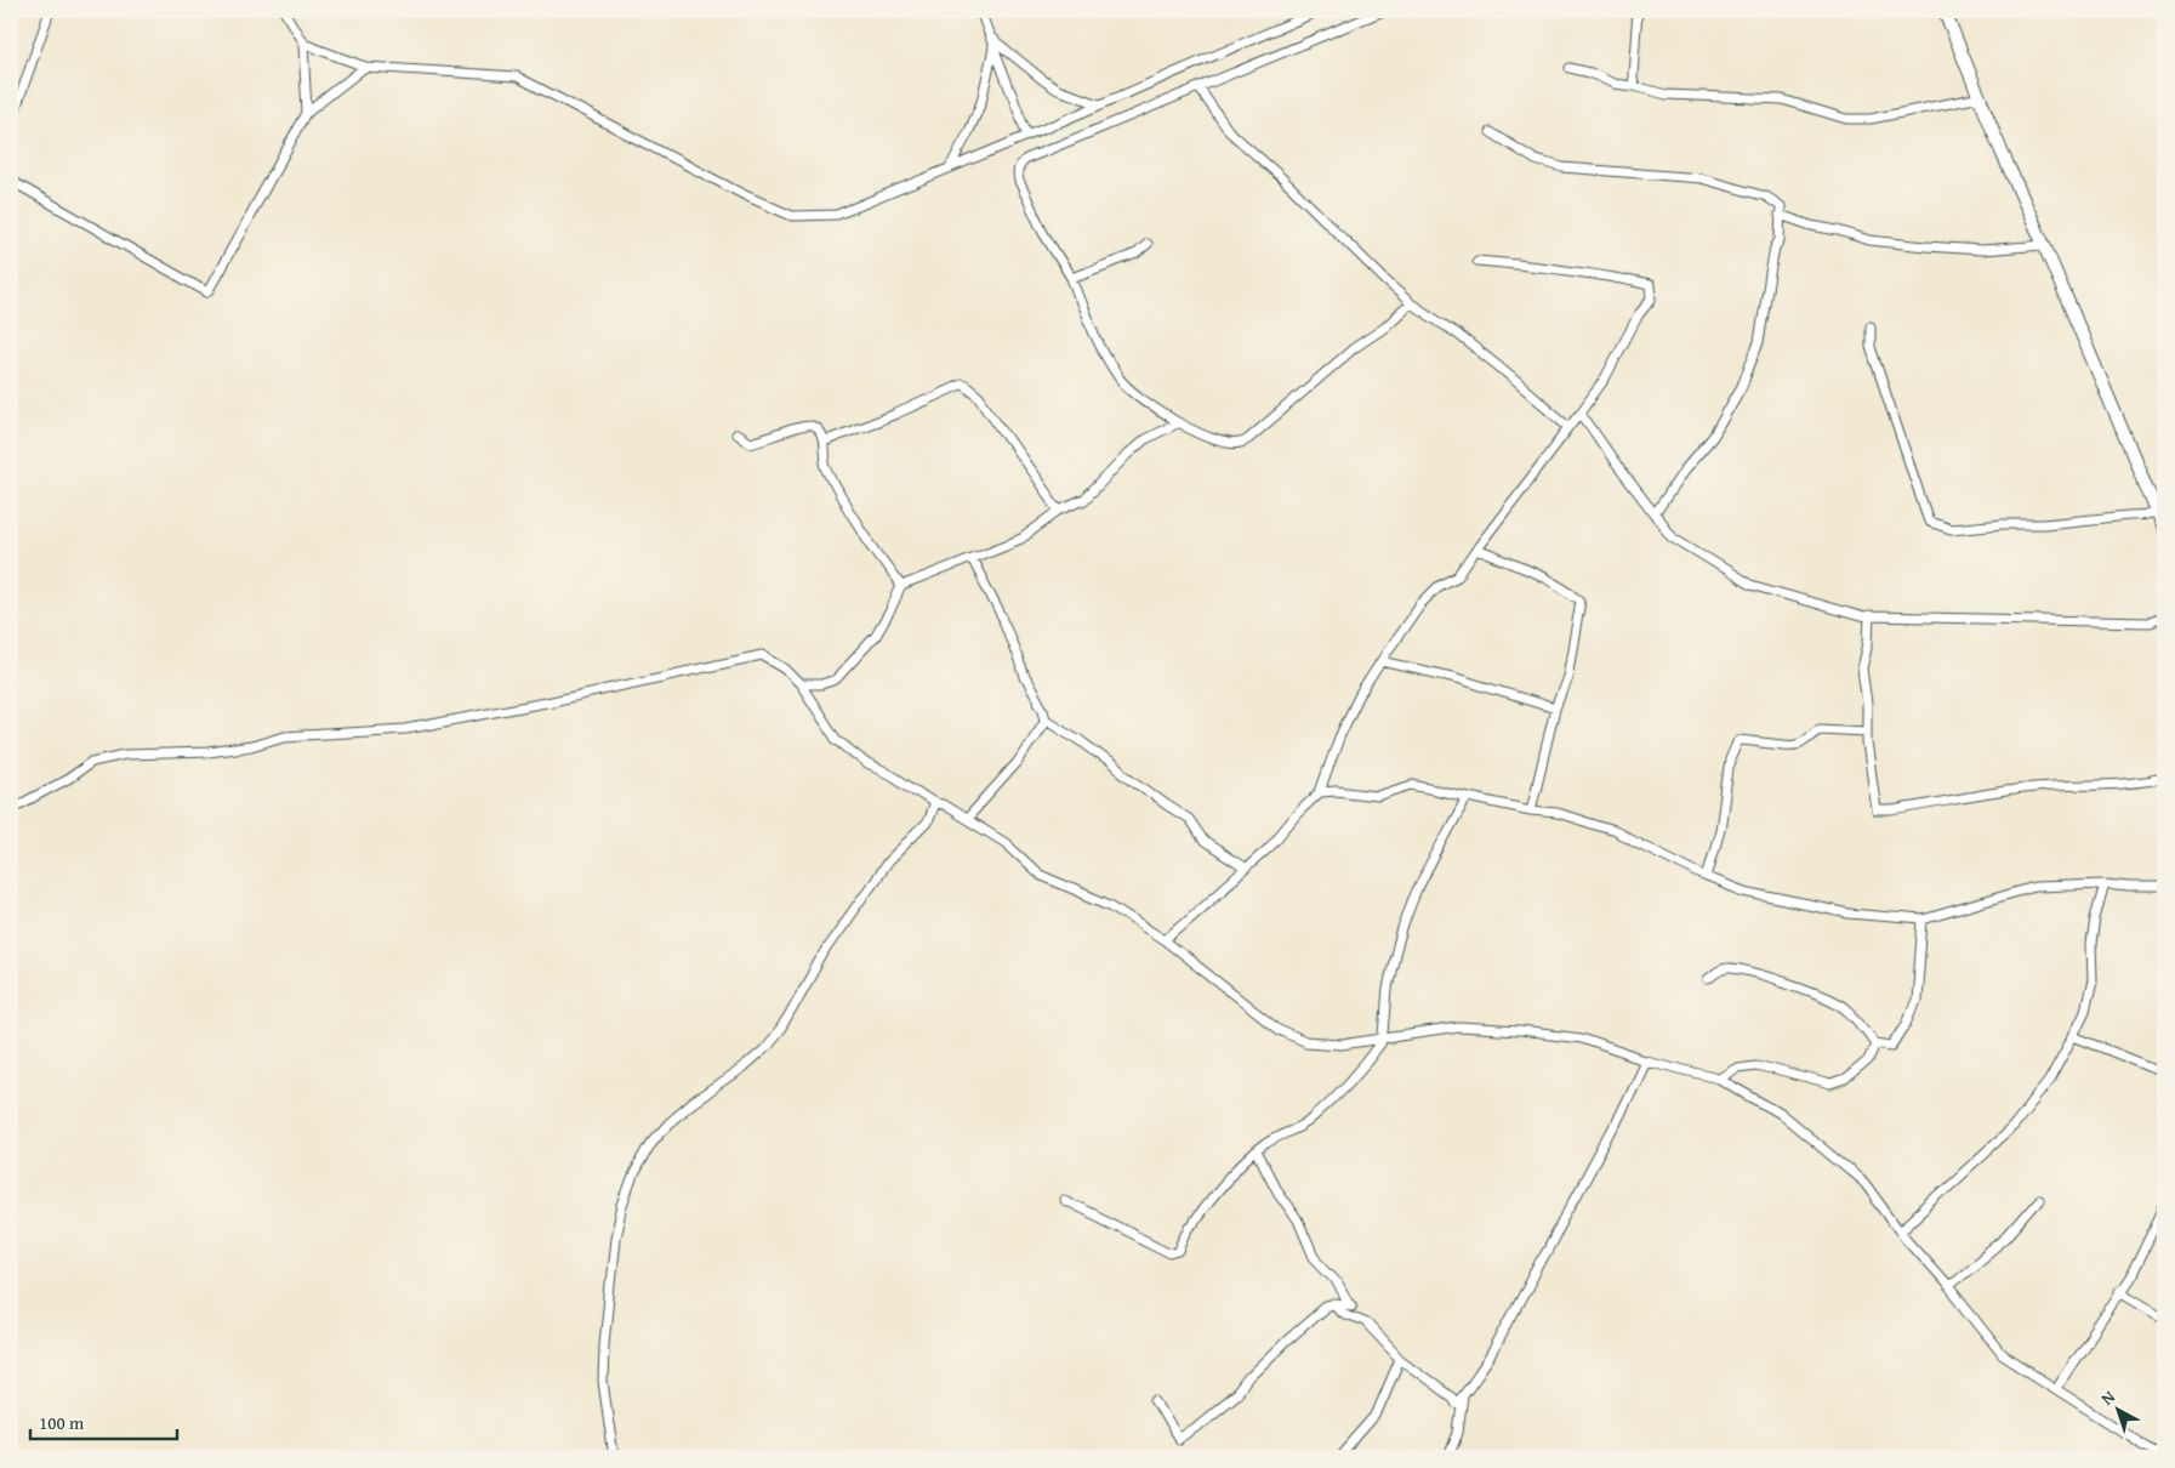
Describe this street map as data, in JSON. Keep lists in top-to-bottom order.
{
  "scale_bar": "100 m",
  "north": "top left"
}
